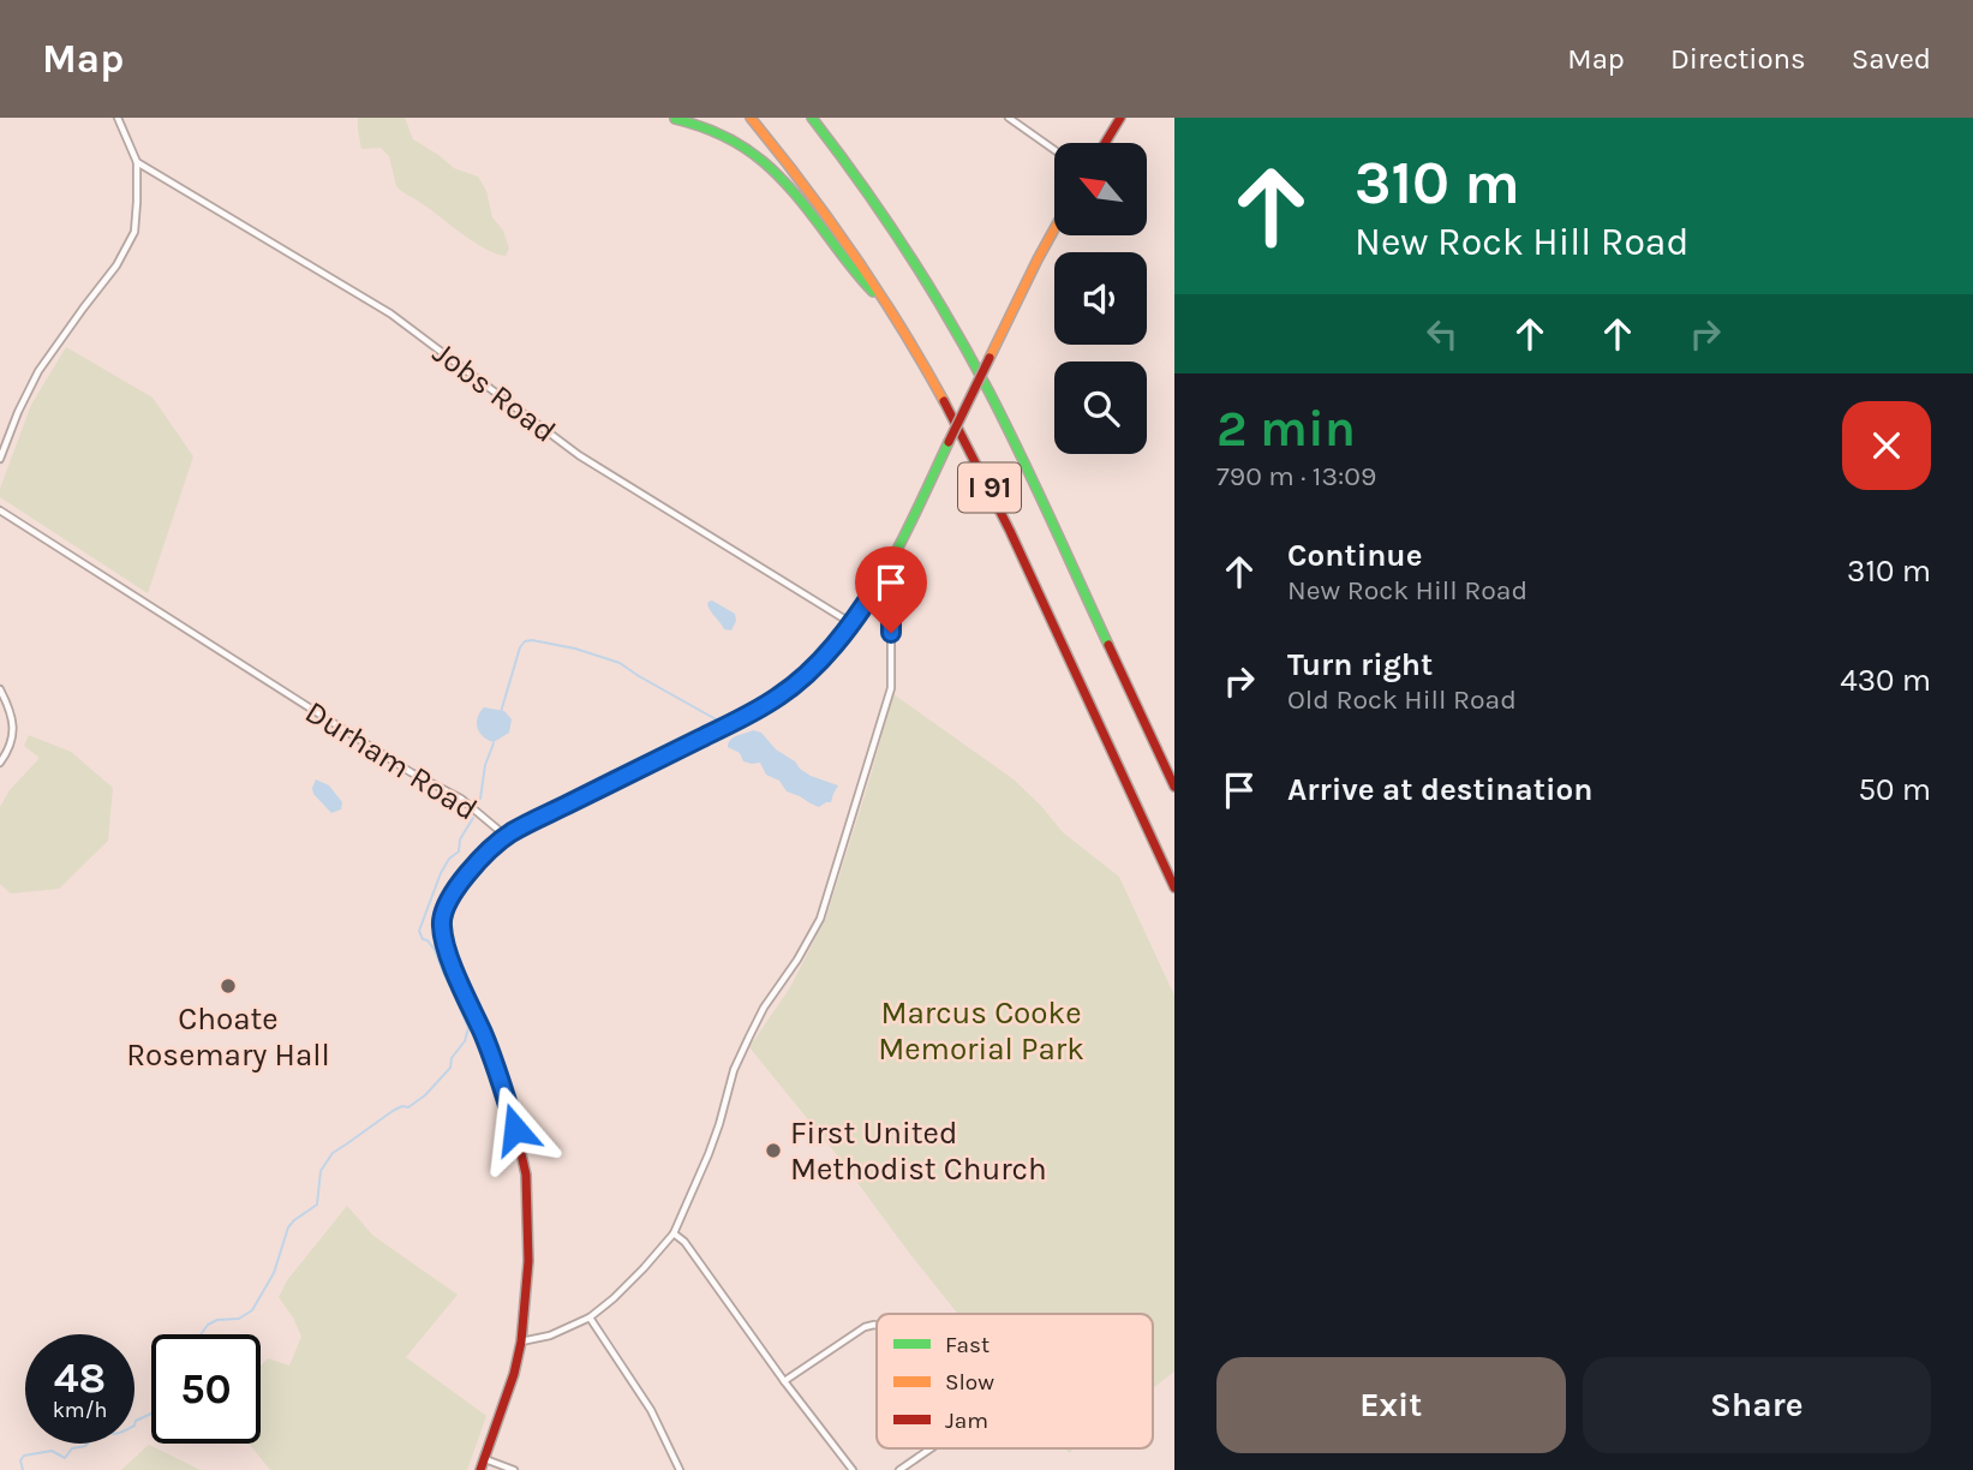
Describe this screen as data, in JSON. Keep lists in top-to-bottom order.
{
  "streets": {
    "main road": ["I 91", "Durham Road"],
    "street": ["Jobs Road"]
  },
  "parks": ["Marcus Cooke Memorial Park"],
  "places": ["Choate Rosemary Hall", "First United Methodist Church"],
  "legend": ["Fast", "Slow", "Jam"],
  "north": "top left",
  "page": {
    "header": "Map",
    "nav": ["Map", "Directions", "Saved"],
    "turn": ["310 m", "New Rock Hill Road"],
    "heading": ["2 min", "790 m · 13:09"],
    "list": [
      {
        "name": "Continue",
        "note": "New Rock Hill Road",
        "value": "310 m"
      },
      {
        "name": "Turn right",
        "note": "Old Rock Hill Road",
        "value": "430 m"
      },
      {
        "name": "Arrive at destination",
        "value": "50 m"
      }
    ],
    "speed": "48 km/h",
    "limit": "50",
    "buttons": ["Exit", "Share"]
  }
}
